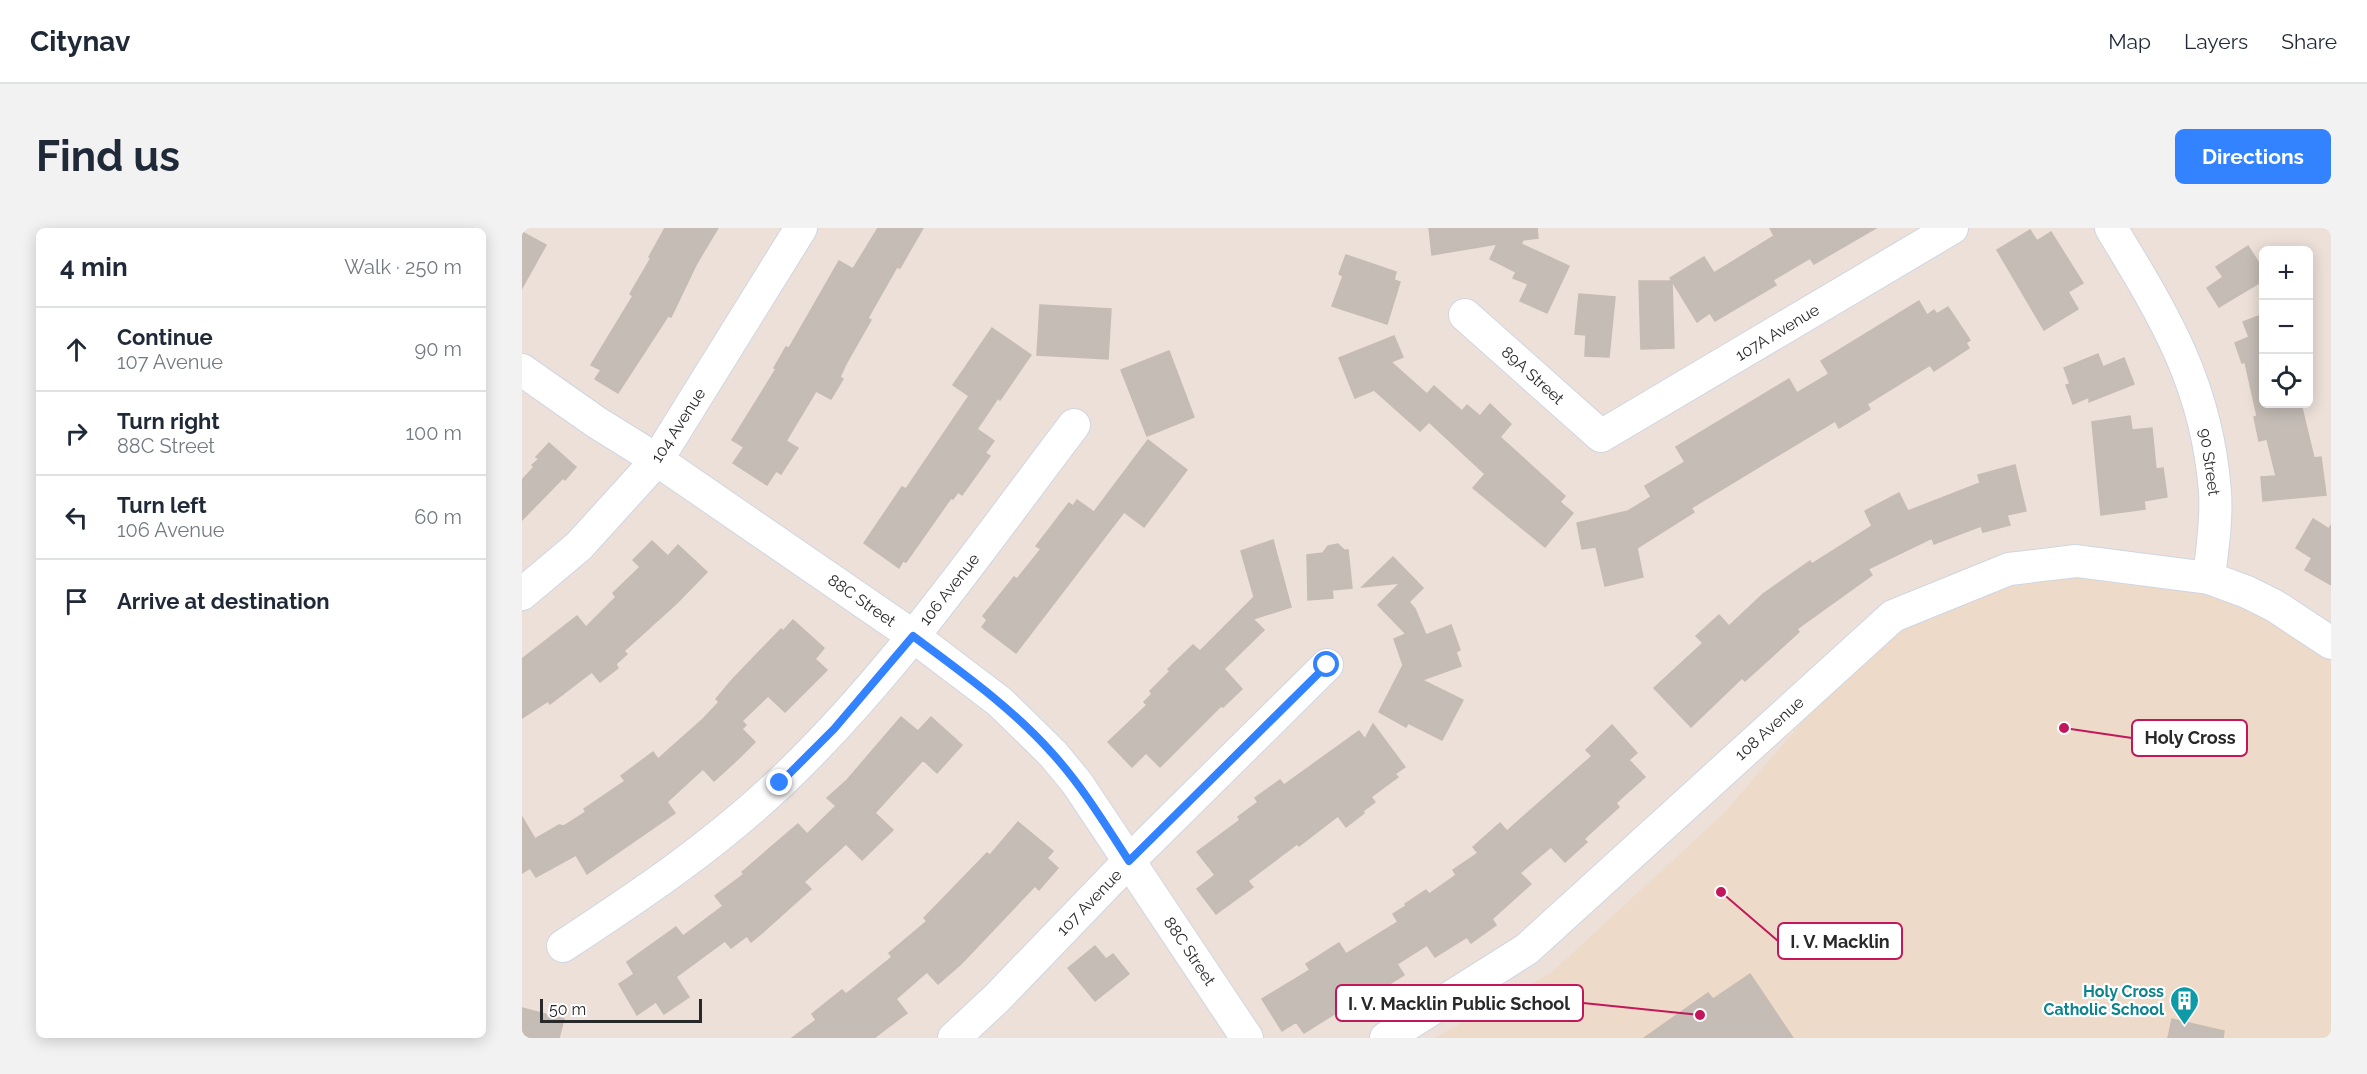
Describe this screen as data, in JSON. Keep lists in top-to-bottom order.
{
  "streets": {
    "street": [
      "107A Avenue",
      "89A Street",
      "104 Avenue",
      "90 Street",
      "106 Avenue",
      "88C Street",
      "108 Avenue",
      "107 Avenue"
    ]
  },
  "crossings": [
    ["107A Avenue", "89A Street"],
    ["104 Avenue", "88C Street"],
    ["90 Street", "108 Avenue"],
    ["106 Avenue", "88C Street"],
    ["88C Street", "107 Avenue"]
  ],
  "places": {
    "other": ["Holy Cross", "I. V. Macklin", "I. V. Macklin Public School"],
    "building": ["Holy Cross Catholic School"]
  },
  "scale_bar": "50 m",
  "page": {
    "header": "Citynav",
    "nav": ["Map", "Layers", "Share"],
    "buttons": "Directions",
    "title": "Find us",
    "heading": ["4 min", "Walk · 250 m"],
    "map_buttons": ["+", "−"],
    "list": [
      ["Continue", "107 Avenue", "90 m"],
      ["Turn right", "88C Street", "100 m"],
      ["Turn left", "106 Avenue", "60 m"],
      "Arrive at destination"
    ],
    "scale": "50 m"
  }
}
